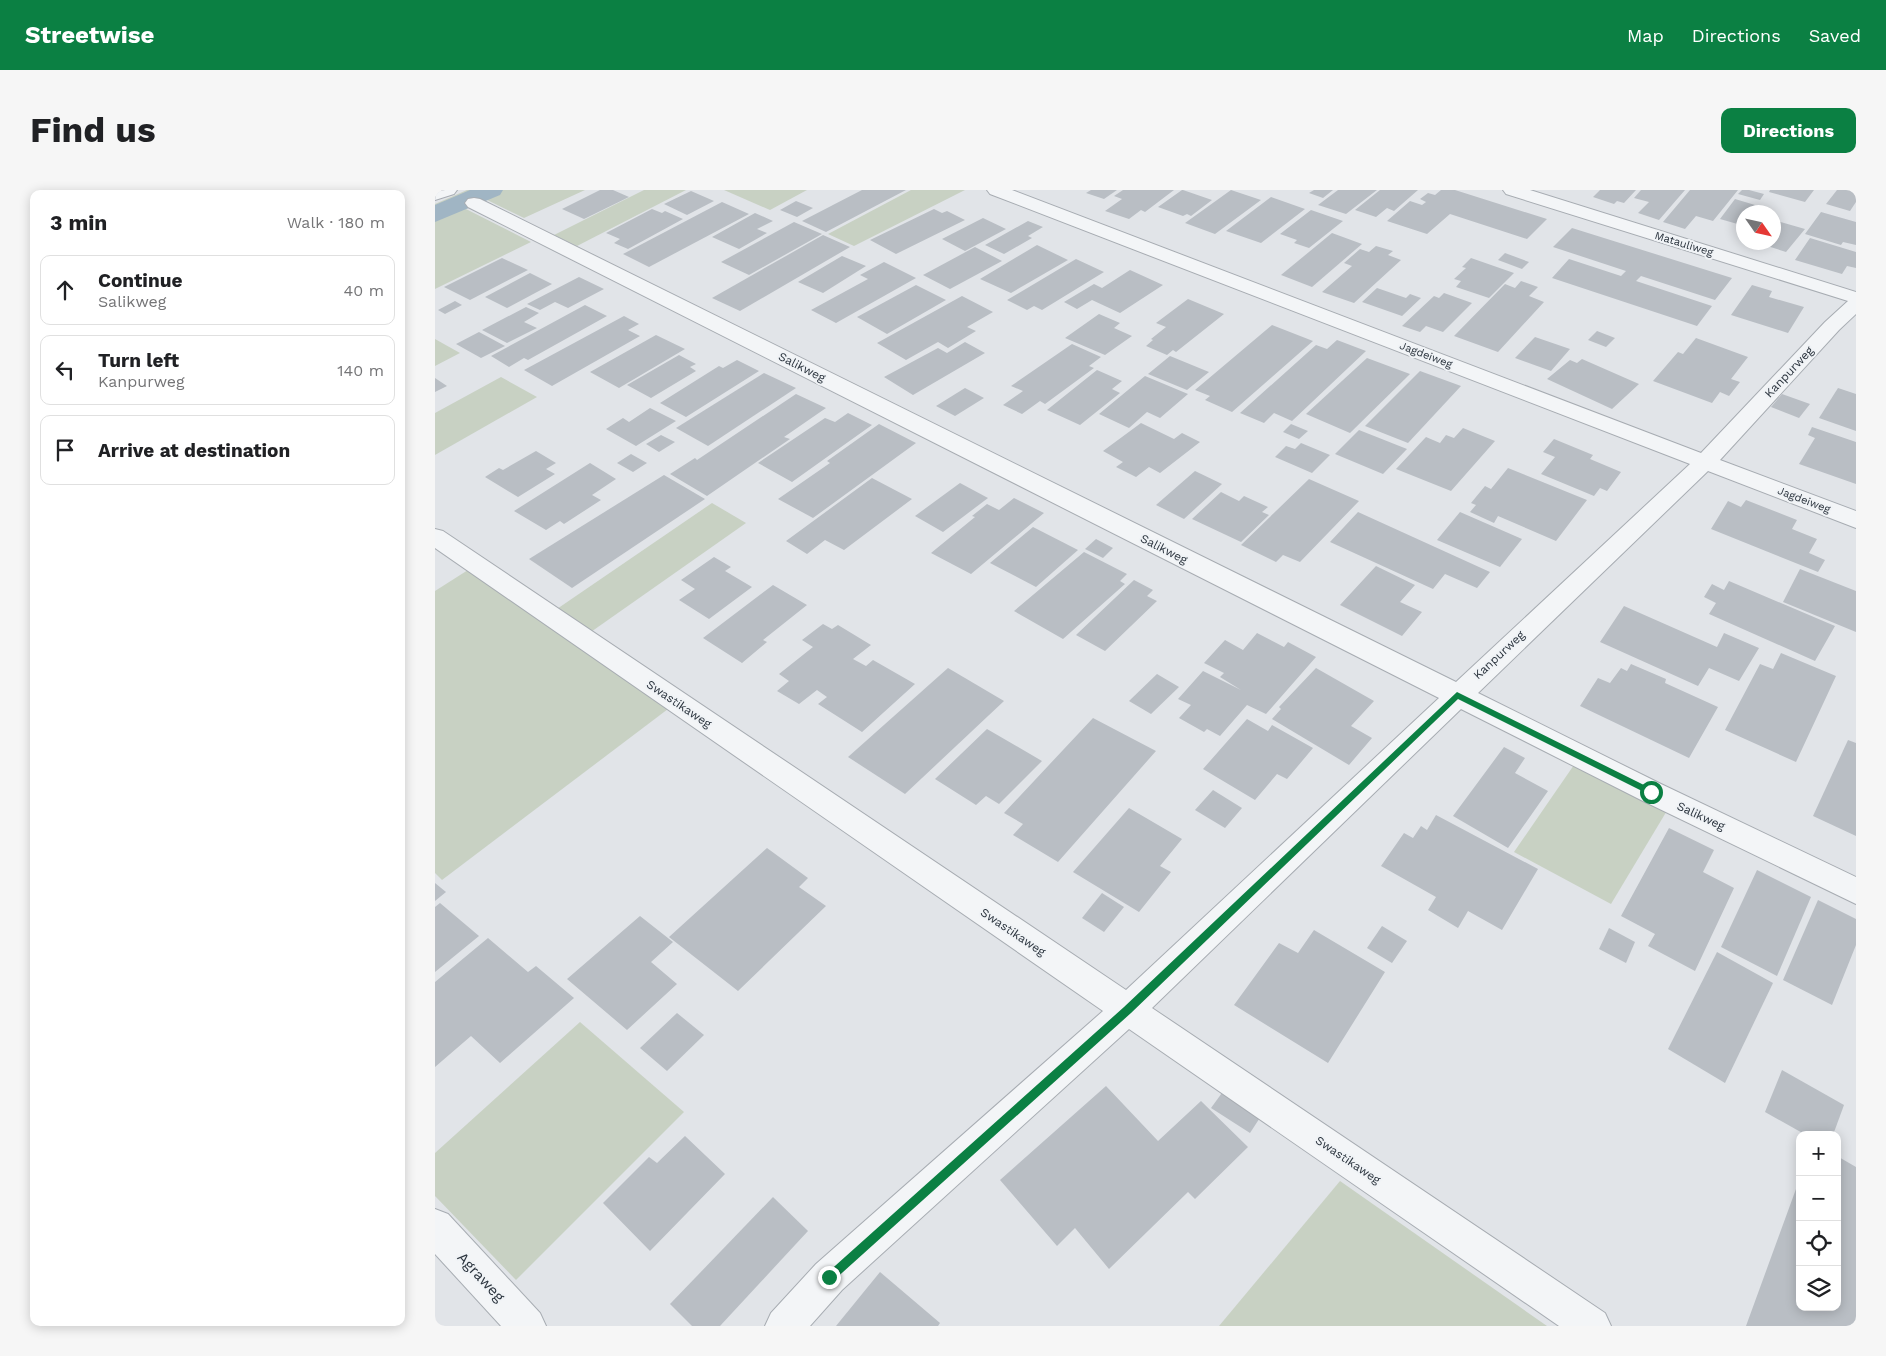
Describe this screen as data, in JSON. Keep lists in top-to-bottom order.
{
  "streets": {
    "street": [
      "Matauliweg",
      "Jagdeiweg",
      "Salikweg",
      "Kanpurweg",
      "Swastikaweg",
      "Agraweg"
    ]
  },
  "crossings": [
    ["Jagdeiweg", "Kanpurweg"],
    ["Salikweg", "Kanpurweg"],
    ["Kanpurweg", "Swastikaweg"]
  ],
  "north": "bottom right",
  "page": {
    "header": "Streetwise",
    "nav": ["Map", "Directions", "Saved"],
    "buttons": "Directions",
    "title": "Find us",
    "heading": ["3 min", "Walk · 180 m"],
    "list": [
      ["Continue", "Salikweg", "40 m"],
      ["Turn left", "Kanpurweg", "140 m"],
      "Arrive at destination"
    ],
    "map_buttons": ["+", "−"]
  }
}
